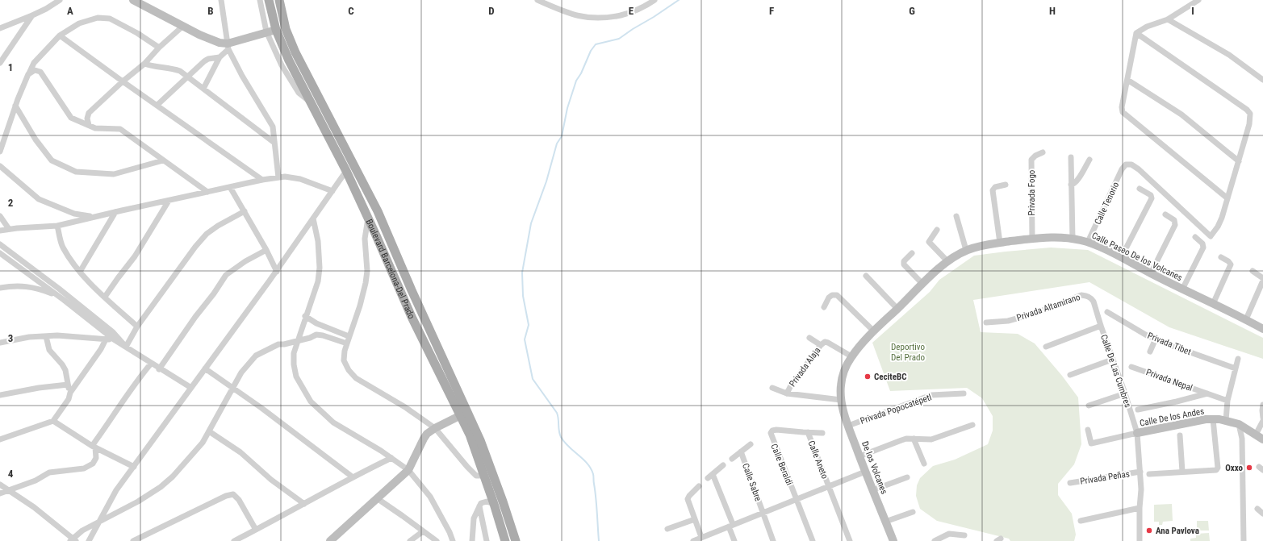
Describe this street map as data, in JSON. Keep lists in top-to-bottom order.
{
  "streets": {
    "main road": ["Boulevard Barcelona-Del Prado"],
    "street": [
      "Privada Fogo",
      "Calle Tenorio",
      "Calle Paseo De los Volcanes",
      "Privada Altamirano",
      "Privada Tibet",
      "Privada Alaja",
      "Calle De Las Cumbres",
      "Privada Nepal",
      "Privada Popocatépetl",
      "Calle De los Andes",
      "Calle Aneto",
      "Calle Beraldi",
      "De los Volcanes",
      "Privada Peñas",
      "Calle Sabre"
    ]
  },
  "crossings": [
    ["Privada Fogo", "Calle Paseo De los Volcanes"],
    ["Calle Tenorio", "Calle Paseo De los Volcanes"],
    ["Calle Paseo De los Volcanes", "De los Volcanes"],
    ["Privada Altamirano", "Calle De Las Cumbres"],
    ["Calle De Las Cumbres", "Calle De los Andes"],
    ["Calle De Las Cumbres", "Privada Peñas"],
    ["Privada Popocatépetl", "De los Volcanes"],
    ["Calle Aneto", "Calle Beraldi"]
  ],
  "parks": ["Deportivo Del Prado"],
  "places": ["CeciteBC", "Oxxo", "Ana Pavlova"],
  "grid": {
    "columns": [
      "A",
      "B",
      "C",
      "D",
      "E",
      "F",
      "G",
      "H",
      "I"
    ],
    "rows": [
      "1",
      "2",
      "3",
      "4"
    ]
  }
}
